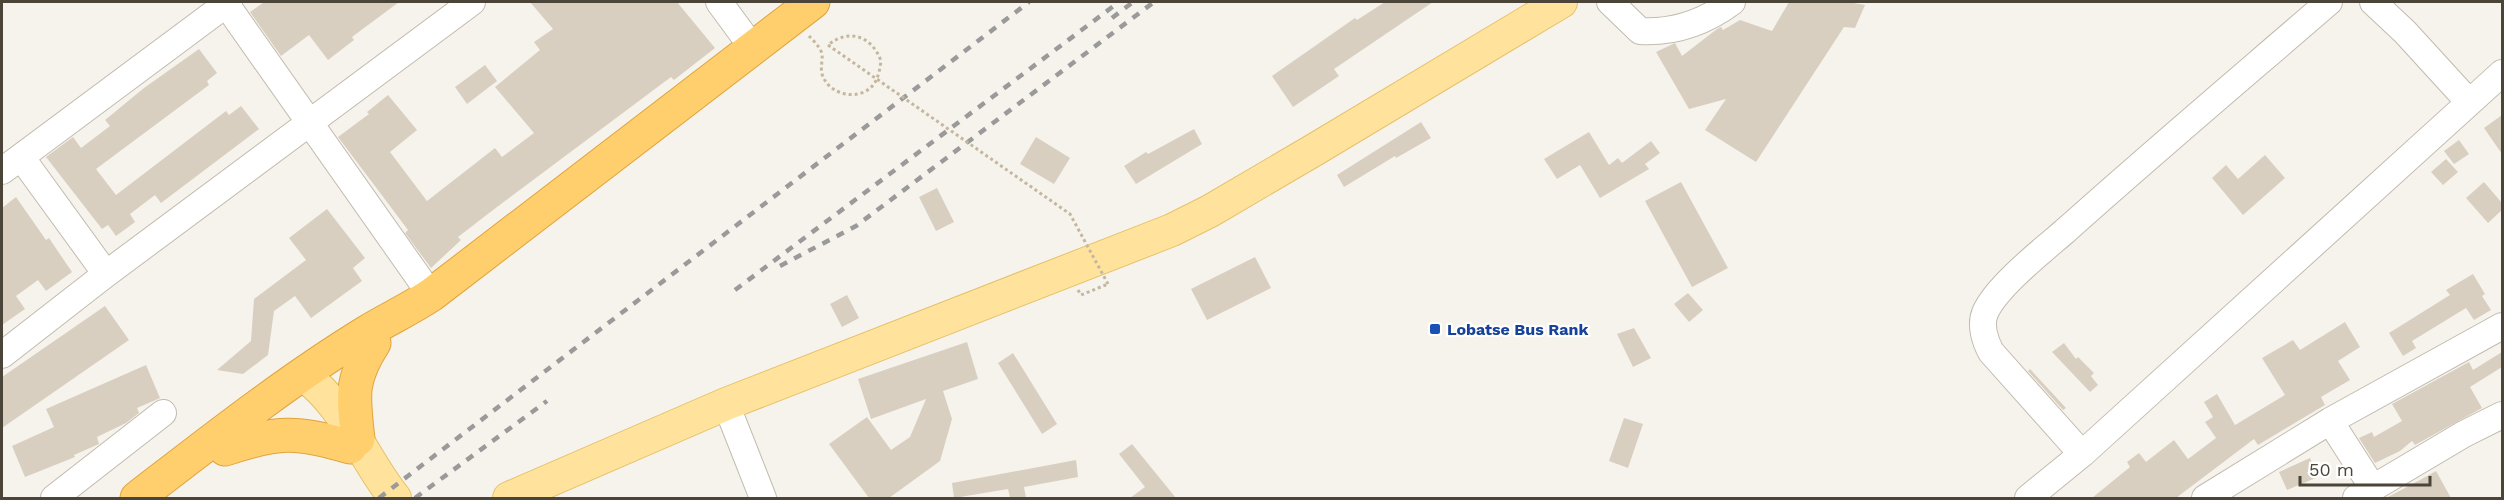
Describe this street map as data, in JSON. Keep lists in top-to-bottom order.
{
  "places": {
    "transit": ["Lobatse Bus Rank"]
  },
  "scale_bar": "50 m"
}
